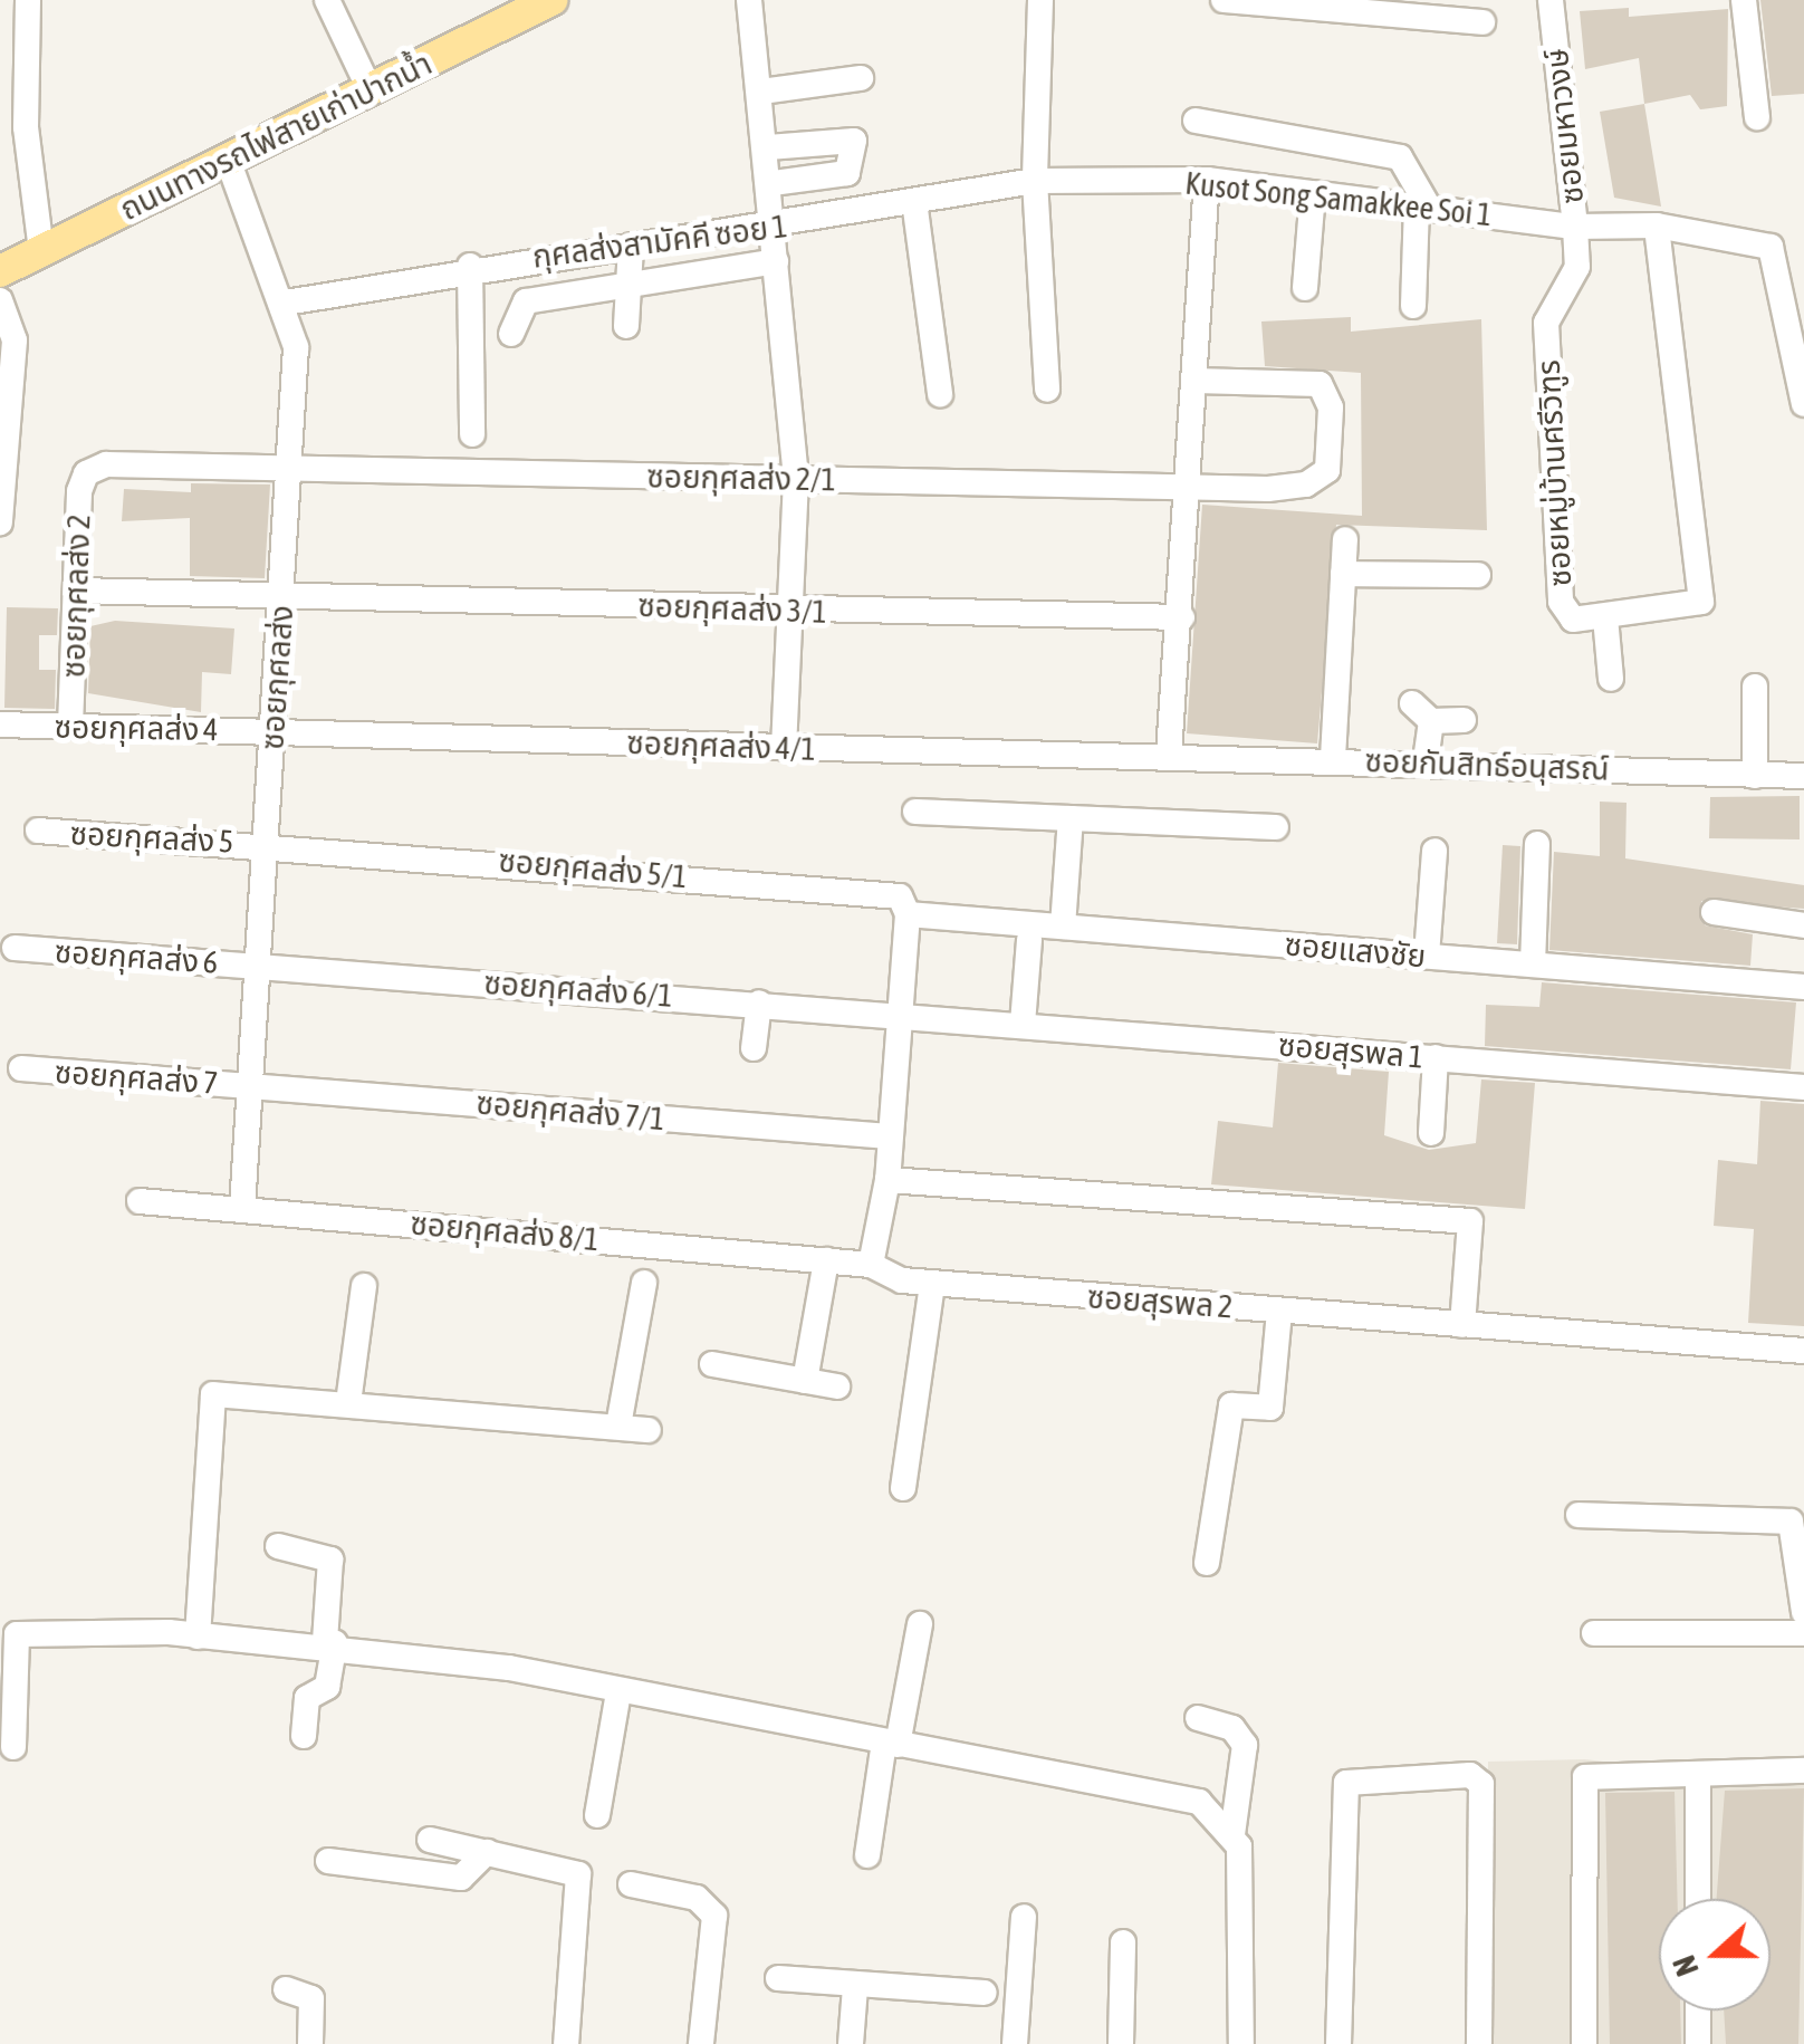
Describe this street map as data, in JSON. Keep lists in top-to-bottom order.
{
  "streets": {
    "main road": ["ถนนทางรถไฟสายเก่าปากน้ำ"],
    "street": [
      "ซอยมหาวงษ์",
      "Kusot Song Samakkee Soi 1",
      "กุศลส่งสามัคคี ซอย 1",
      "ซอยหมู่บ้านศรีวิฑูร",
      "ซอยกุศลส่ง 2/1",
      "ซอยกุศลส่ง 2",
      "ซอยกุศลส่ง 3/1",
      "ซอยกุศลส่ง",
      "ซอยกุศลส่ง 4",
      "ซอยกุศลส่ง 4/1",
      "ซอยกันสิทธ์อนุสรณ์",
      "ซอยกุศลส่ง 5",
      "ซอยกุศลส่ง 5/1",
      "ซอยแสงชัย",
      "ซอยกุศลส่ง 6",
      "ซอยกุศลส่ง 6/1",
      "ซอยสุรพล 1",
      "ซอยกุศลส่ง 7",
      "ซอยกุศลส่ง 7/1",
      "ซอยกุศลส่ง 8/1",
      "ซอยสุรพล 2"
    ]
  },
  "crossings": [
    ["ซอยมหาวงษ์", "Kusot Song Samakkee Soi 1"],
    ["ซอยมหาวงษ์", "ซอยหมู่บ้านศรีวิฑูร"],
    ["ถนนทางรถไฟสายเก่าปากน้ำ", "ซอยกุศลส่ง"],
    ["Kusot Song Samakkee Soi 1", "กุศลส่งสามัคคี ซอย 1"],
    ["Kusot Song Samakkee Soi 1", "ซอยหมู่บ้านศรีวิฑูร"],
    ["กุศลส่งสามัคคี ซอย 1", "ซอยกุศลส่ง"],
    ["ซอยกุศลส่ง 2/1", "ซอยกุศลส่ง 2"],
    ["ซอยกุศลส่ง 2/1", "ซอยกุศลส่ง"],
    ["ซอยกุศลส่ง 2", "ซอยกุศลส่ง 3/1"],
    ["ซอยกุศลส่ง 2", "ซอยกุศลส่ง"],
    ["ซอยกุศลส่ง 2", "ซอยกุศลส่ง 4"],
    ["ซอยกุศลส่ง 3/1", "ซอยกุศลส่ง"],
    ["ซอยกุศลส่ง", "ซอยกุศลส่ง 4"],
    ["ซอยกุศลส่ง", "ซอยกุศลส่ง 4/1"],
    ["ซอยกุศลส่ง", "ซอยกุศลส่ง 5"],
    ["ซอยกุศลส่ง", "ซอยกุศลส่ง 5/1"],
    ["ซอยกุศลส่ง", "ซอยกุศลส่ง 6"],
    ["ซอยกุศลส่ง", "ซอยกุศลส่ง 6/1"],
    ["ซอยกุศลส่ง", "ซอยกุศลส่ง 7"],
    ["ซอยกุศลส่ง", "ซอยกุศลส่ง 7/1"],
    ["ซอยกุศลส่ง", "ซอยกุศลส่ง 8/1"],
    ["ซอยกุศลส่ง 4", "ซอยกุศลส่ง 4/1"],
    ["ซอยกุศลส่ง 4/1", "ซอยกันสิทธ์อนุสรณ์"],
    ["ซอยกุศลส่ง 5", "ซอยกุศลส่ง 5/1"],
    ["ซอยกุศลส่ง 5/1", "ซอยแสงชัย"],
    ["ซอยกุศลส่ง 6", "ซอยกุศลส่ง 6/1"],
    ["ซอยกุศลส่ง 6/1", "ซอยสุรพล 1"],
    ["ซอยกุศลส่ง 7", "ซอยกุศลส่ง 7/1"],
    ["ซอยกุศลส่ง 8/1", "ซอยสุรพล 2"]
  ],
  "north": "left"
}
